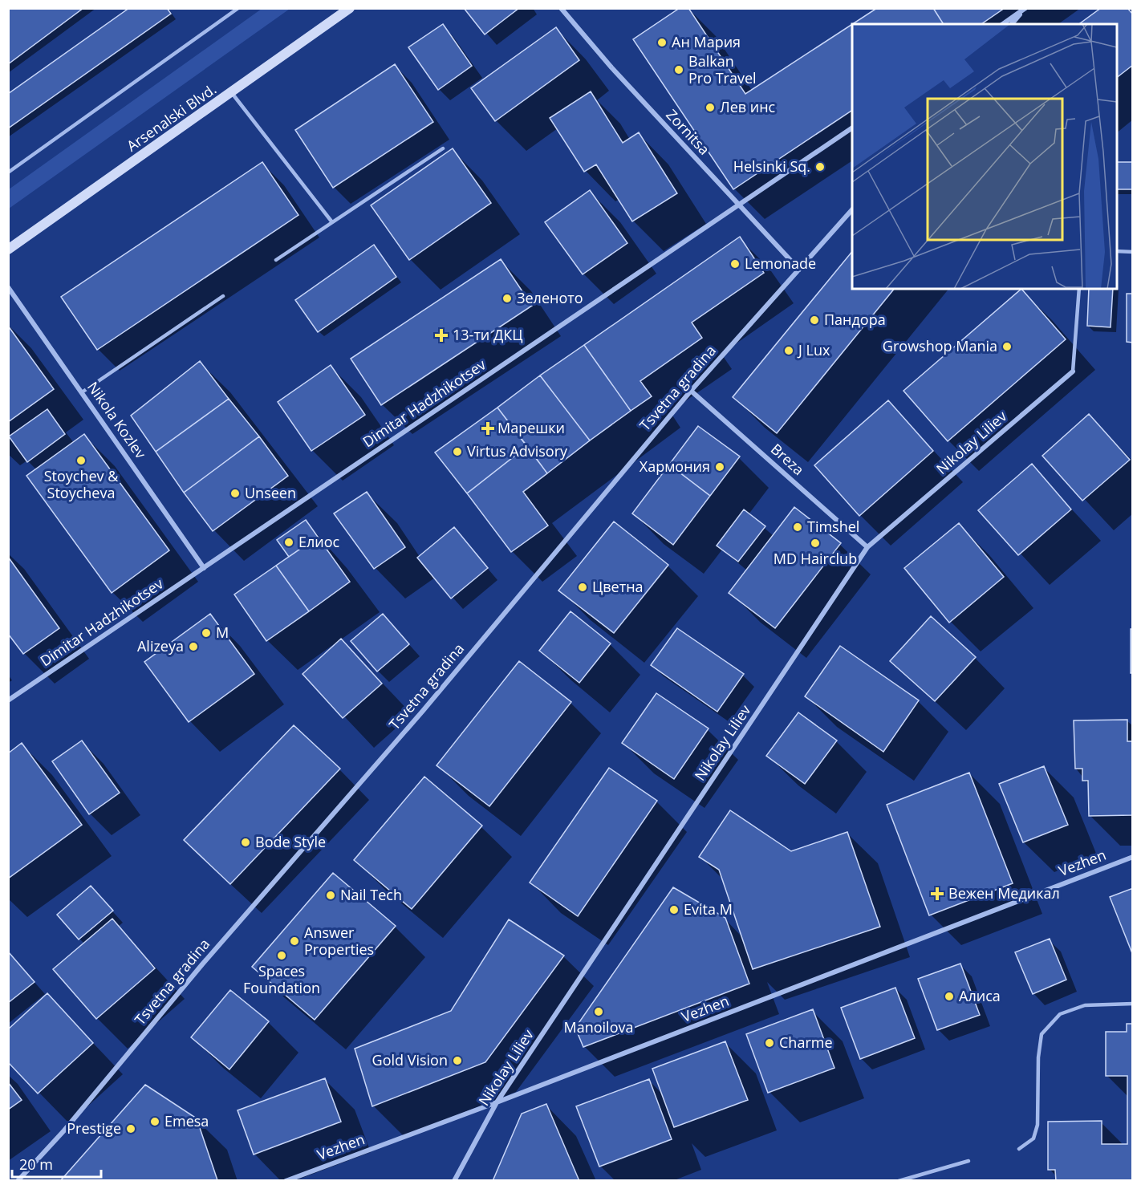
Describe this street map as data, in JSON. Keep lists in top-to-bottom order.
{
  "streets": {
    "street": [
      "Arsenalski Blvd.",
      "Zornitsa",
      "Tsvetna gradina",
      "Dimitar Hadzhikotsev",
      "Nikola Kozlev",
      "Nikolay Liliev",
      "Breza",
      "Vezhen"
    ]
  },
  "crossings": [
    ["Zornitsa", "Tsvetna gradina"],
    ["Zornitsa", "Dimitar Hadzhikotsev"],
    ["Tsvetna gradina", "Breza"],
    ["Dimitar Hadzhikotsev", "Nikola Kozlev"],
    ["Nikolay Liliev", "Breza"],
    ["Nikolay Liliev", "Vezhen"]
  ],
  "places": {
    "other": [
      "Ан Мария",
      "Balkan Pro Travel",
      "Лев инс",
      "Helsinki Sq.",
      "Lemonade",
      "Зеленото",
      "Пандора",
      "Growshop Mania",
      "J Lux",
      "Virtus Advisory",
      "Stoychev & Stoycheva",
      "Хармония",
      "Unseen",
      "Timshel",
      "Елиос",
      "MD Hairclub",
      "Цветна",
      "М",
      "Alizeya",
      "Bode Style",
      "Nail Tech",
      "Evita M",
      "Answer Properties",
      "Spaces Foundation",
      "Алиса",
      "Manoilova",
      "Charme",
      "Gold Vision",
      "Emesa",
      "Prestige"
    ],
    "health": ["13-ти ДКЦ", "Марешки", "Вежен Медикал"]
  },
  "scale_bar": "20 m"
}
